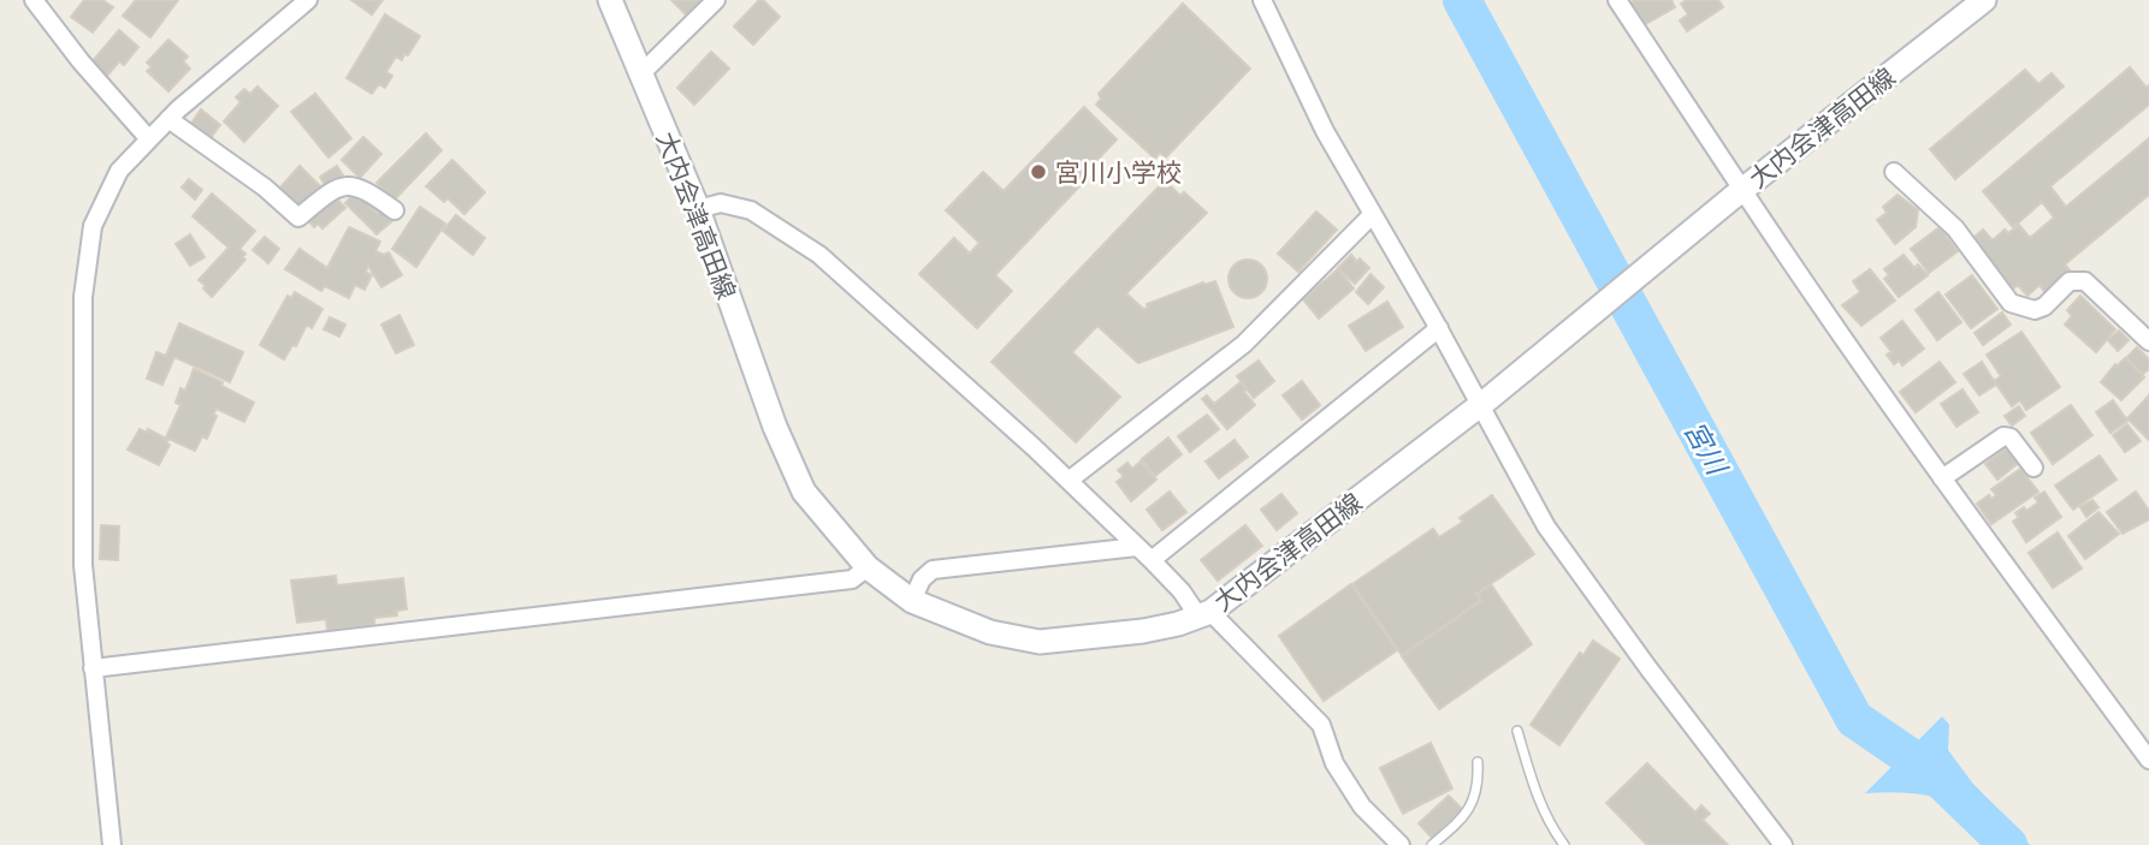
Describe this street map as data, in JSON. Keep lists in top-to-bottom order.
{
  "streets": {
    "main road": ["大内会津高田線"]
  },
  "water": ["宮川"],
  "places": ["宮川小学校"]
}
